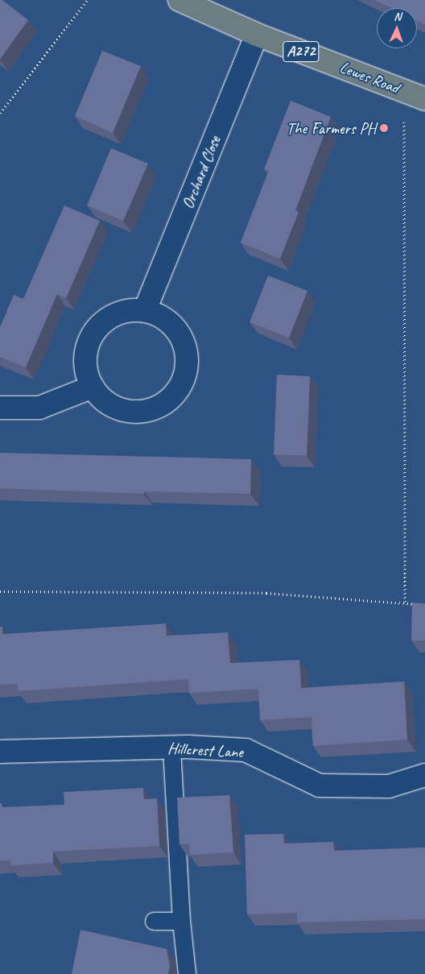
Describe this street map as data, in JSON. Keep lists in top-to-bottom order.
{
  "streets": {
    "highway": ["A272", "Lewes Road"],
    "street": ["Orchard Close", "Hillcrest Lane"]
  },
  "crossings": [
    ["Lewes Road", "Orchard Close"]
  ],
  "places": ["The Farmers PH"],
  "north": "top"
}
